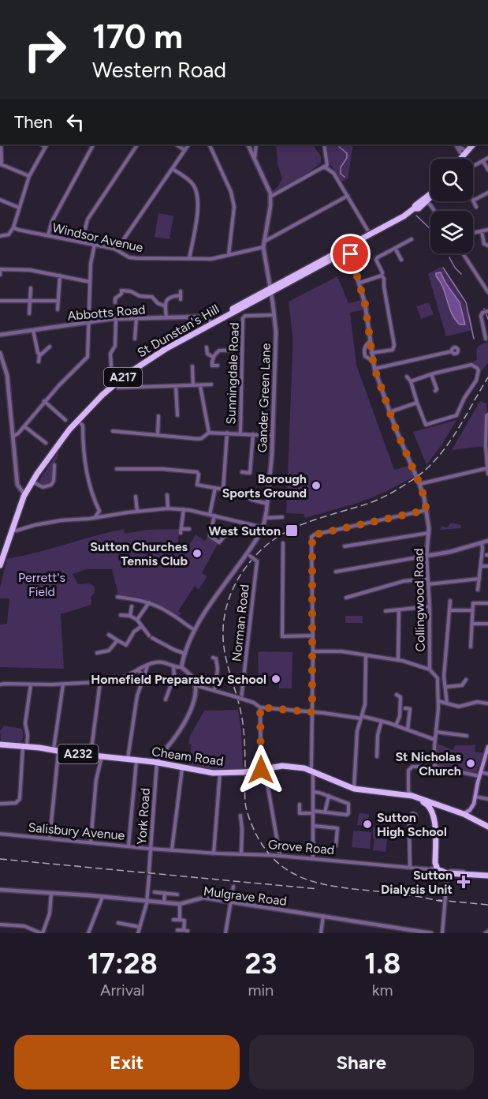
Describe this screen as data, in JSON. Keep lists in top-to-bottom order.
{
  "streets": {
    "highway": [
      "St Dunstan's Hill",
      "A217",
      "A232",
      "Cheam Road"
    ],
    "street": [
      "Windsor Avenue",
      "Abbotts Road",
      "Sunningdale Road",
      "Gander Green Lane",
      "Collingwood Road",
      "Norman Road",
      "York Road",
      "Salisbury Avenue",
      "Grove Road",
      "Mulgrave Road"
    ]
  },
  "crossings": [
    ["Windsor Avenue", "Gander Green Lane"],
    ["Abbotts Road", "St Dunstan's Hill"],
    ["St Dunstan's Hill", "A217"],
    ["St Dunstan's Hill", "Gander Green Lane"],
    ["Sunningdale Road", "Gander Green Lane"],
    ["A217", "Gander Green Lane"],
    ["A217", "Collingwood Road"],
    ["Gander Green Lane", "Norman Road"],
    ["A232", "Cheam Road"],
    ["A232", "Grove Road"],
    ["Cheam Road", "York Road"],
    ["York Road", "Salisbury Avenue"],
    ["York Road", "Grove Road"],
    ["Salisbury Avenue", "Grove Road"]
  ],
  "parks": ["Perrett's Field"],
  "places": {
    "other": [
      "Borough Sports Ground",
      "Sutton Churches Tennis Club",
      "Homefield Preparatory School",
      "St Nicholas Church",
      "Sutton High School"
    ],
    "transit": ["West Sutton"],
    "health": ["Sutton Dialysis Unit"]
  },
  "page": {
    "turn": ["170 m", "Western Road"],
    "then": "Then",
    "eta": [
      "17:28",
      "Arrival",
      "23",
      "min",
      "1.8",
      "km"
    ],
    "buttons": ["Exit", "Share"]
  }
}
